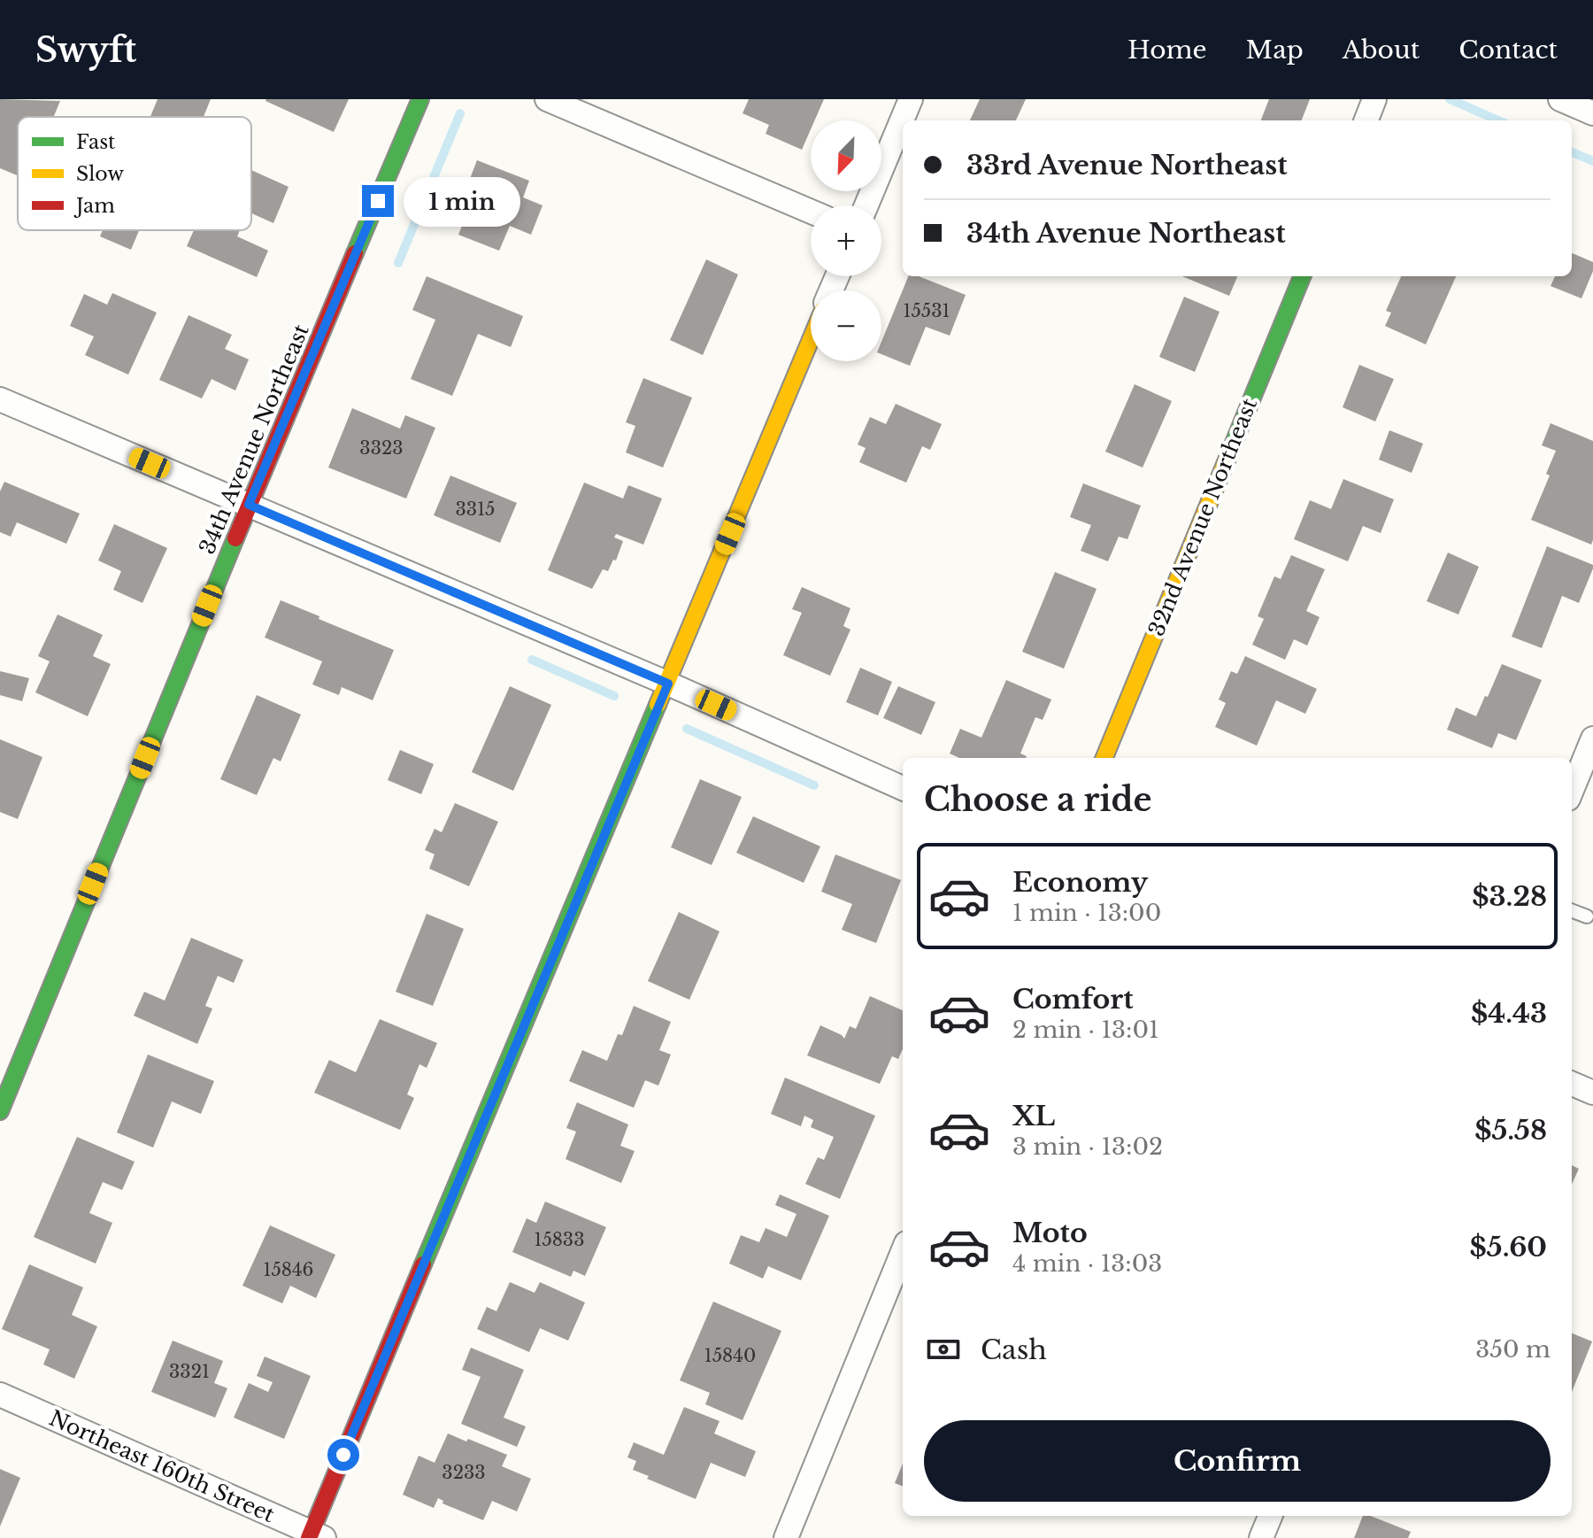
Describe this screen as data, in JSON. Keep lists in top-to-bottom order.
{
  "streets": {
    "street": ["34th Avenue Northeast", "32nd Avenue Northeast", "Northeast 160th Street"]
  },
  "house_numbers": [
    "15531",
    "3323",
    "3315",
    "15833",
    "15846",
    "15840",
    "3321",
    "3233"
  ],
  "legend": ["Fast", "Slow", "Jam"],
  "north": "bottom left",
  "page": {
    "header": "Swyft",
    "nav": [
      "Home",
      "Map",
      "About",
      "Contact"
    ],
    "map_buttons": ["+", "−"],
    "banner": ["33rd Avenue Northeast", "34th Avenue Northeast"],
    "bubble": "1 min",
    "heading": "Choose a ride",
    "list": [
      {
        "name": "Economy",
        "note": "1 min · 13:00",
        "value": "$3.28"
      },
      {
        "name": "Comfort",
        "note": "2 min · 13:01",
        "value": "$4.43"
      },
      {
        "name": "XL",
        "note": "3 min · 13:02",
        "value": "$5.58"
      },
      {
        "name": "Moto",
        "note": "4 min · 13:03",
        "value": "$5.60"
      }
    ],
    "pay": ["Cash", "350 m"],
    "buttons": "Confirm"
  }
}
